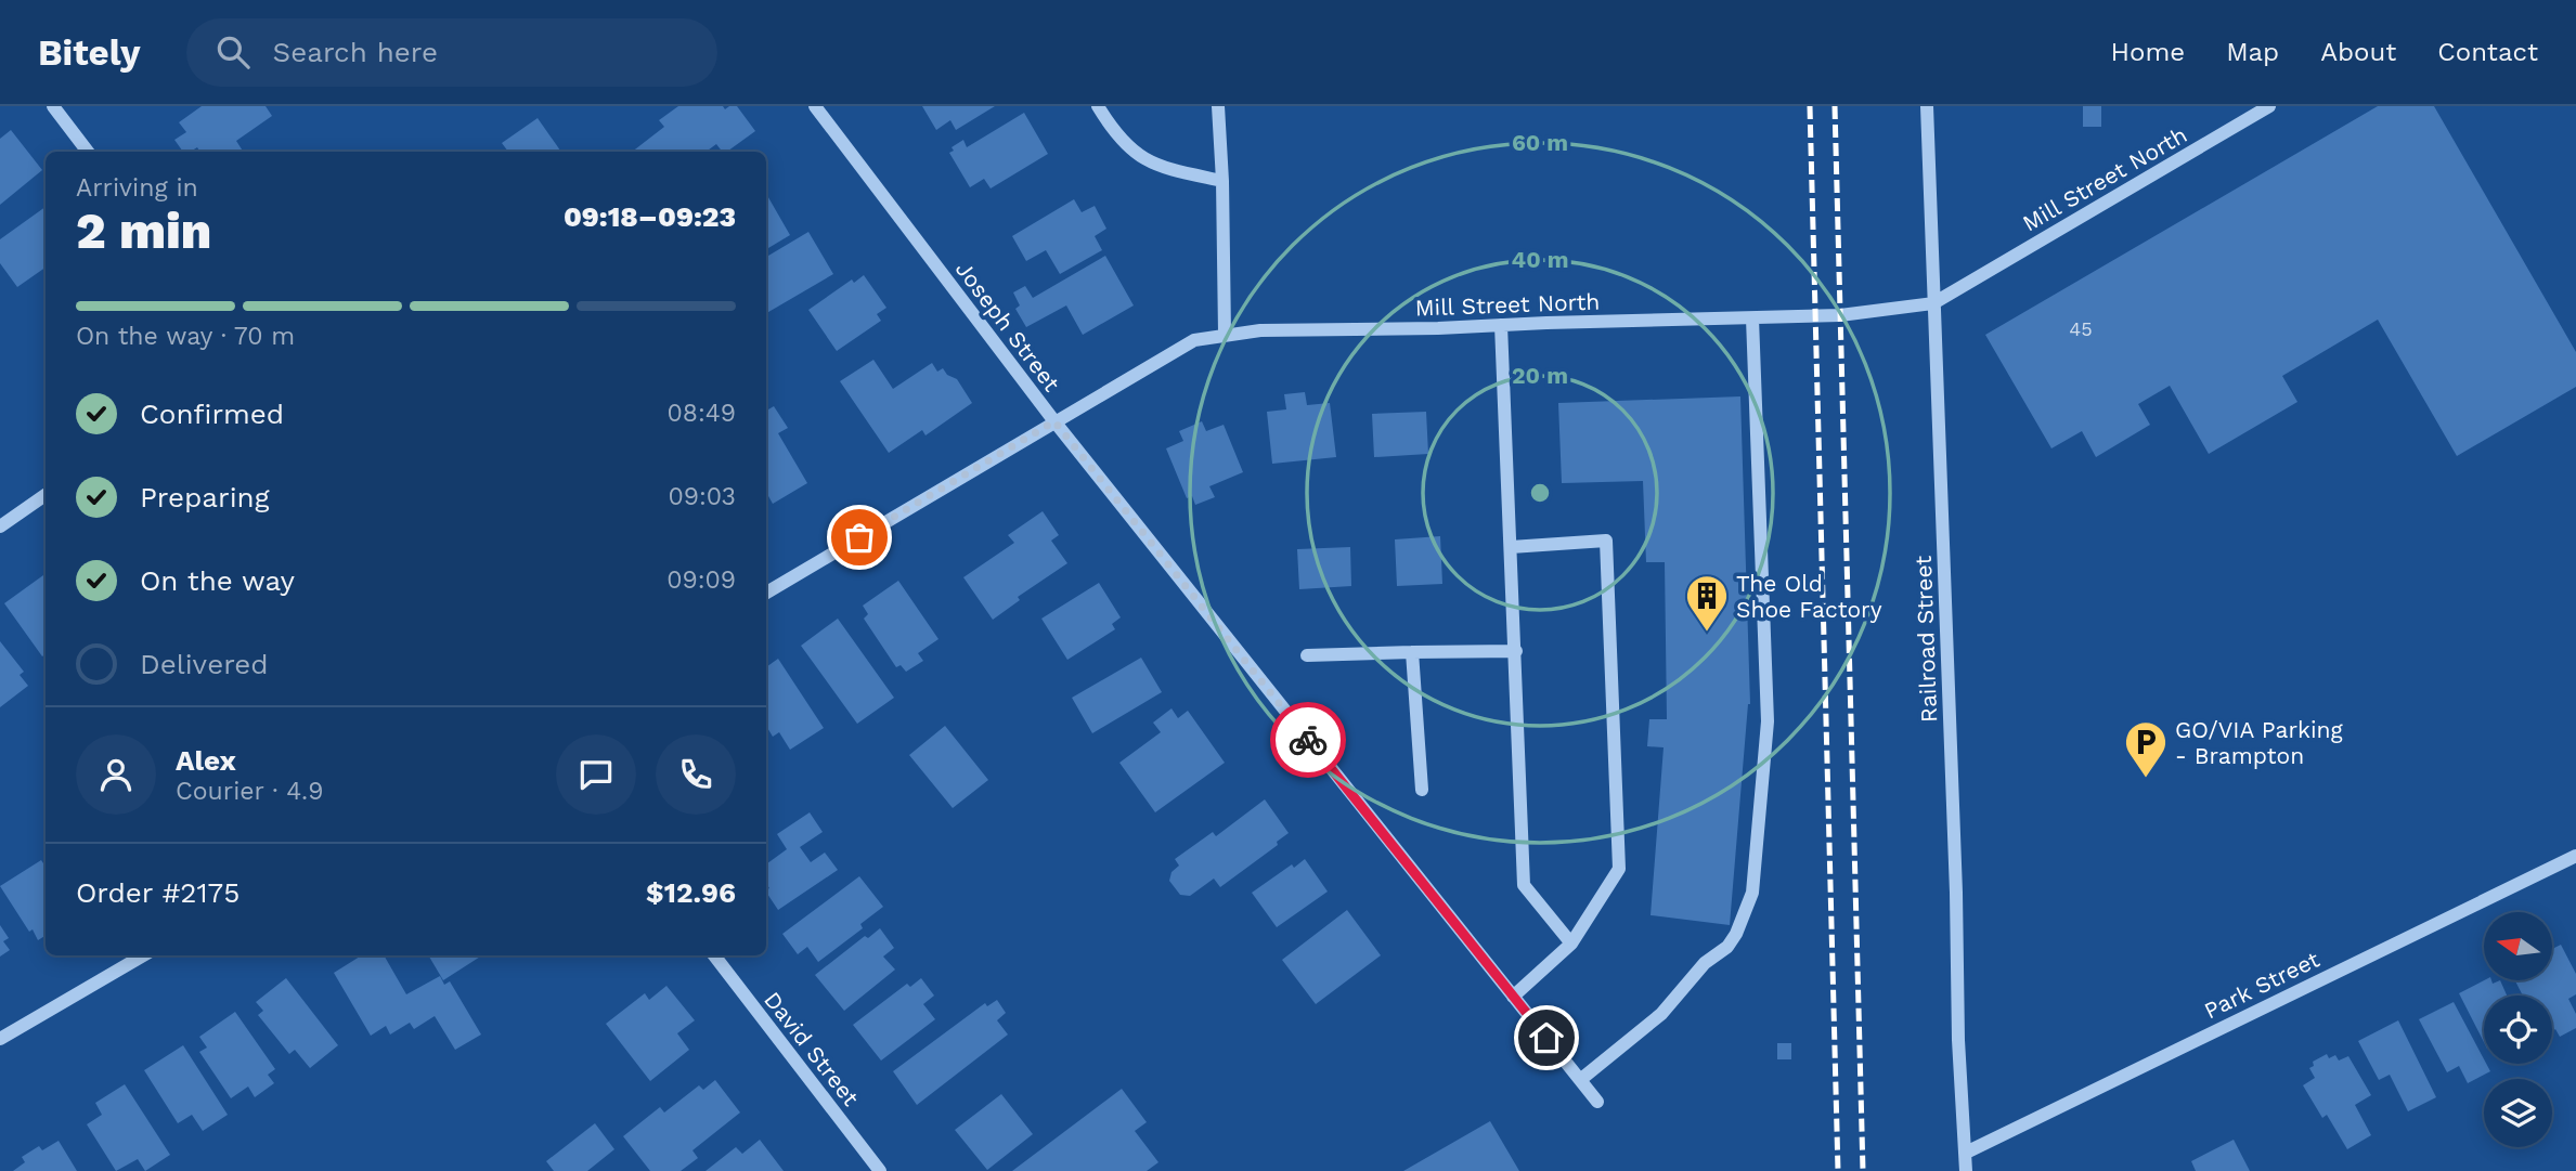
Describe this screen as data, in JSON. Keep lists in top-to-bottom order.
{
  "streets": {
    "street": [
      "Mill Street North",
      "Joseph Street",
      "Railroad Street",
      "Park Street",
      "David Street"
    ]
  },
  "crossings": [
    ["Mill Street North", "Joseph Street"],
    ["Mill Street North", "Railroad Street"],
    ["Railroad Street", "Park Street"]
  ],
  "places": {
    "building": ["The Old Shoe Factory"],
    "parking": ["GO/VIA Parking - Brampton"]
  },
  "house_numbers": ["45"],
  "north": "left",
  "page": {
    "header": "Bitely",
    "search": "Search here",
    "nav": [
      "Home",
      "Map",
      "About",
      "Contact"
    ],
    "heading": ["2 min", "Arriving in", "09:18–09:23"],
    "panel": [
      "Alex",
      "Courier · 4.9",
      "Order #2175",
      "$12.96"
    ],
    "bar": "On the way · 70 m",
    "list": [
      ["Confirmed", "08:49"],
      ["Preparing", "09:03"],
      ["On the way", "09:09"],
      "Delivered"
    ]
  },
  "rings": ["60 m", "40 m", "20 m"]
}
